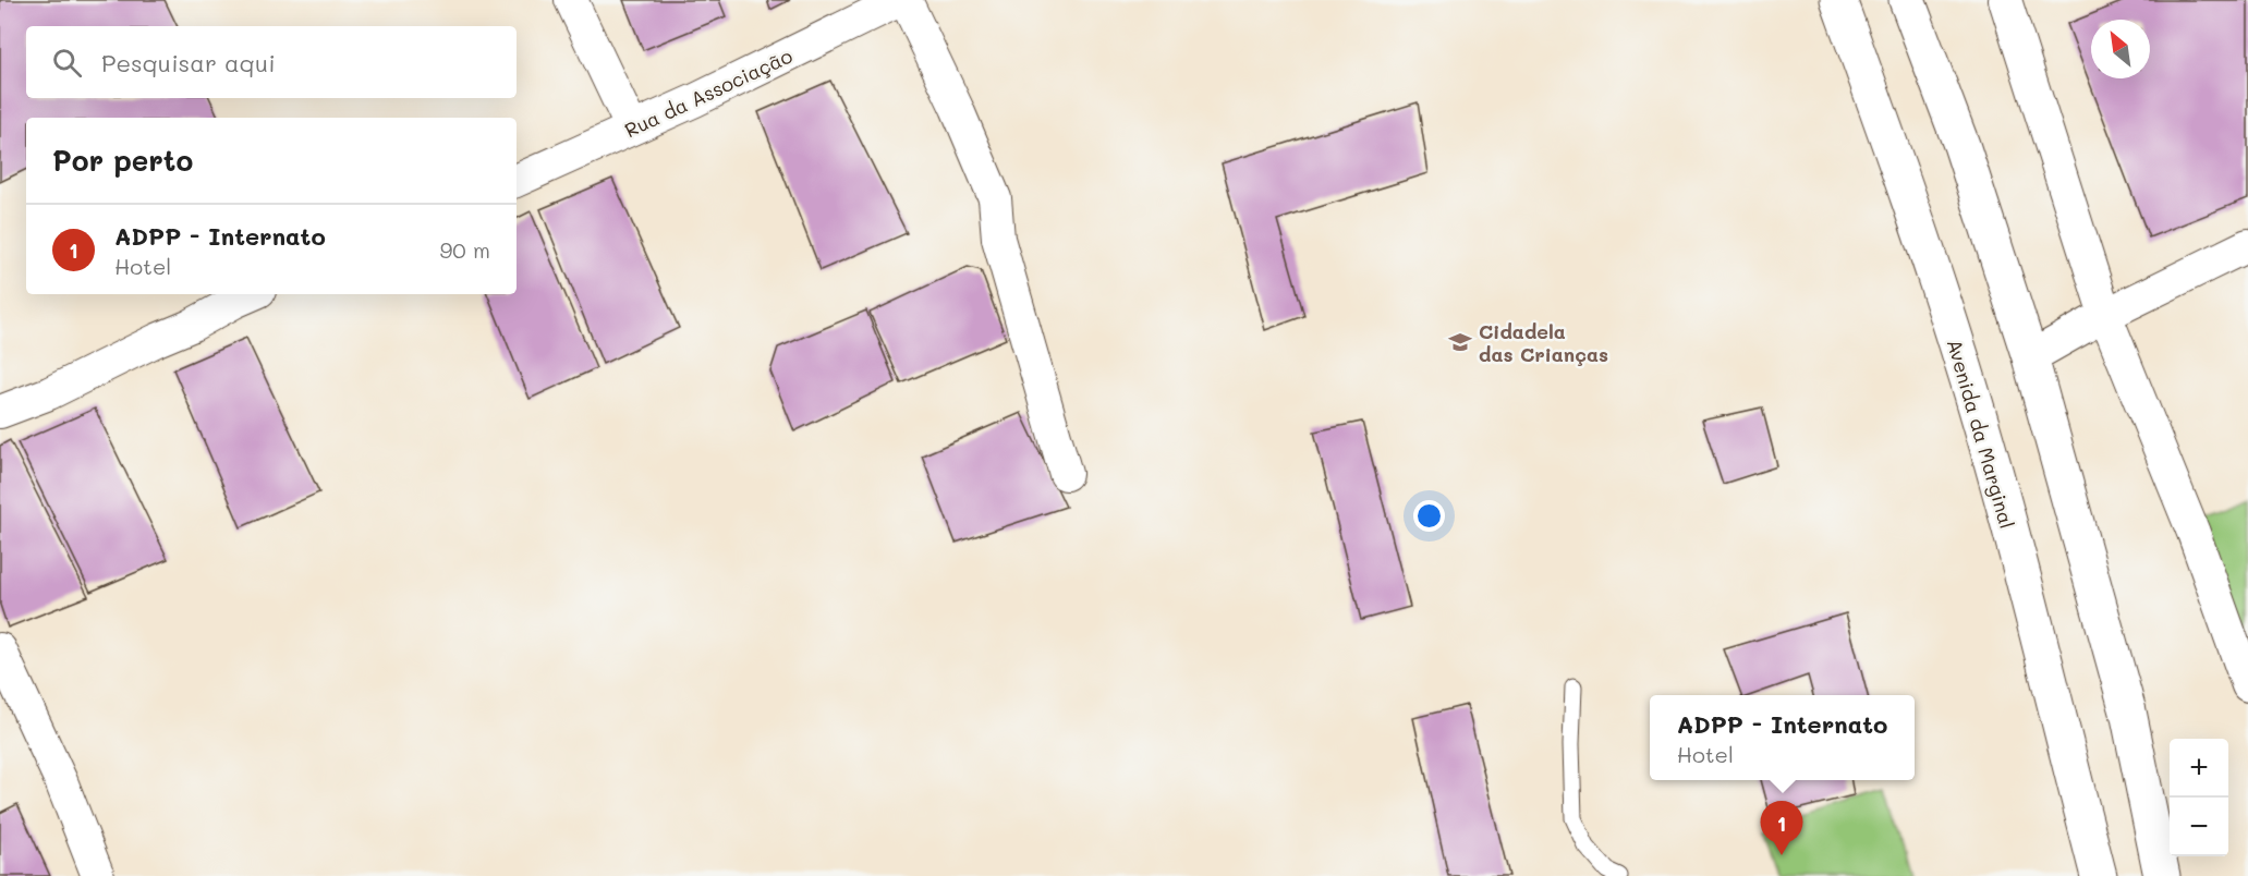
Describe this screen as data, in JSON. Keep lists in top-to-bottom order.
{
  "streets": {
    "main road": ["Avenida da Marginal"],
    "street": ["Rua da Associação"]
  },
  "places": {
    "school or university": ["Cidadela das Crianças"]
  },
  "north": "top left",
  "page": {
    "search": "Pesquisar aqui",
    "heading": "Por perto",
    "list": [
      {
        "mark": "1",
        "name": "ADPP - Internato",
        "note": "Hotel",
        "value": "90 m"
      }
    ],
    "popup": ["ADPP - Internato", "Hotel"],
    "map_buttons": ["+", "−"],
    "pins": "1"
  }
}
